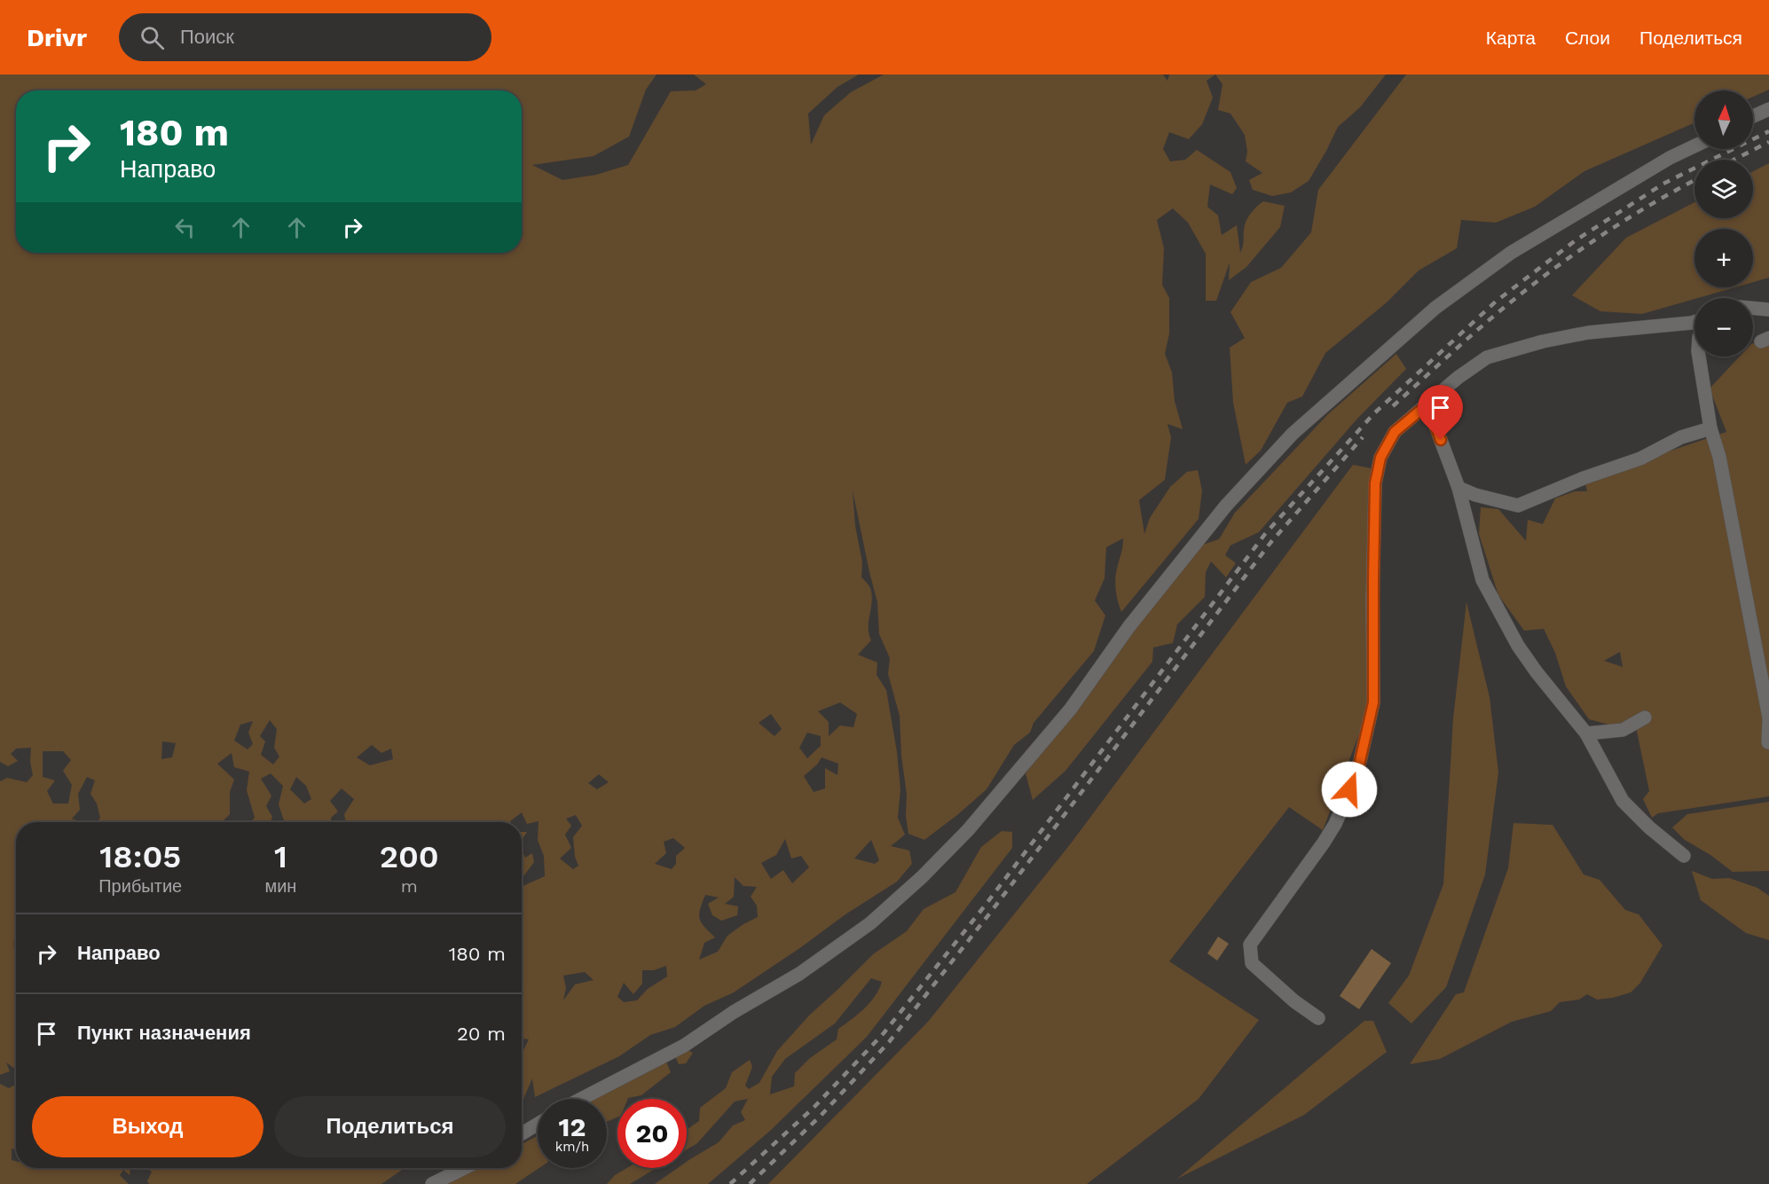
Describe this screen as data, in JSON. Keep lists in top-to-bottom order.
{
  "north": "top",
  "page": {
    "header": "Drivr",
    "search": "Поиск",
    "nav": ["Карта", "Слои", "Поделиться"],
    "map_buttons": ["+", "−"],
    "turn": ["180 m", "Направо"],
    "eta": [
      "18:05",
      "Прибытие",
      "1",
      "мин",
      "200",
      "m"
    ],
    "list": [
      {
        "name": "Направо",
        "value": "180 m"
      },
      {
        "name": "Пункт назначения",
        "value": "20 m"
      }
    ],
    "buttons": ["Выход", "Поделиться"],
    "speed": "12 km/h",
    "limit": "20"
  }
}
